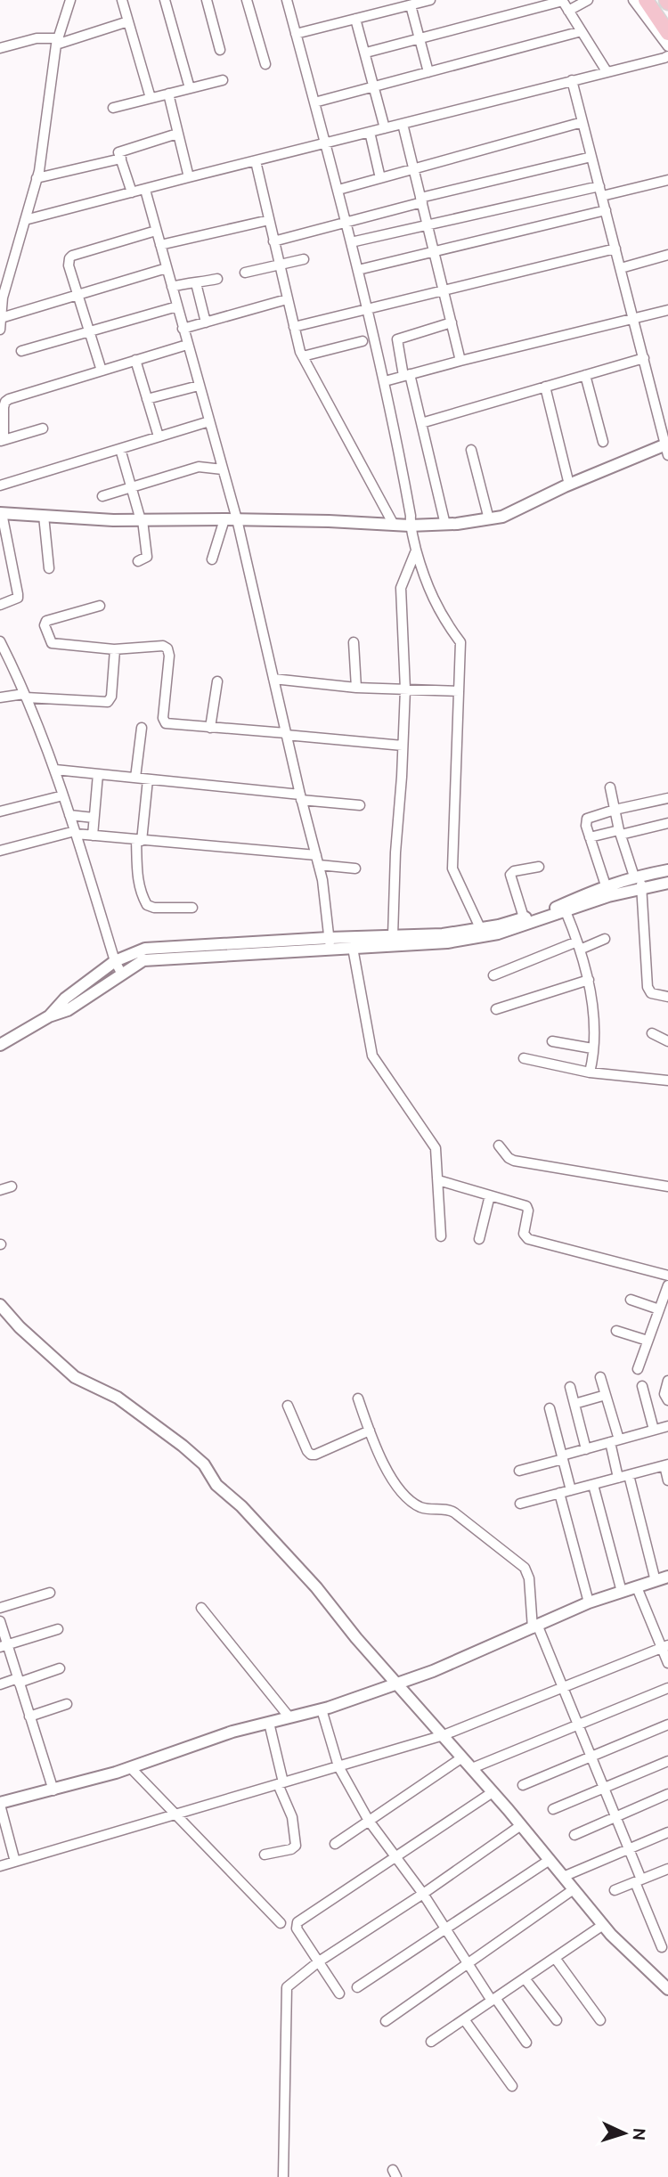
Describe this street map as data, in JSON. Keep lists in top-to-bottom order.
{
  "north": "right"
}
